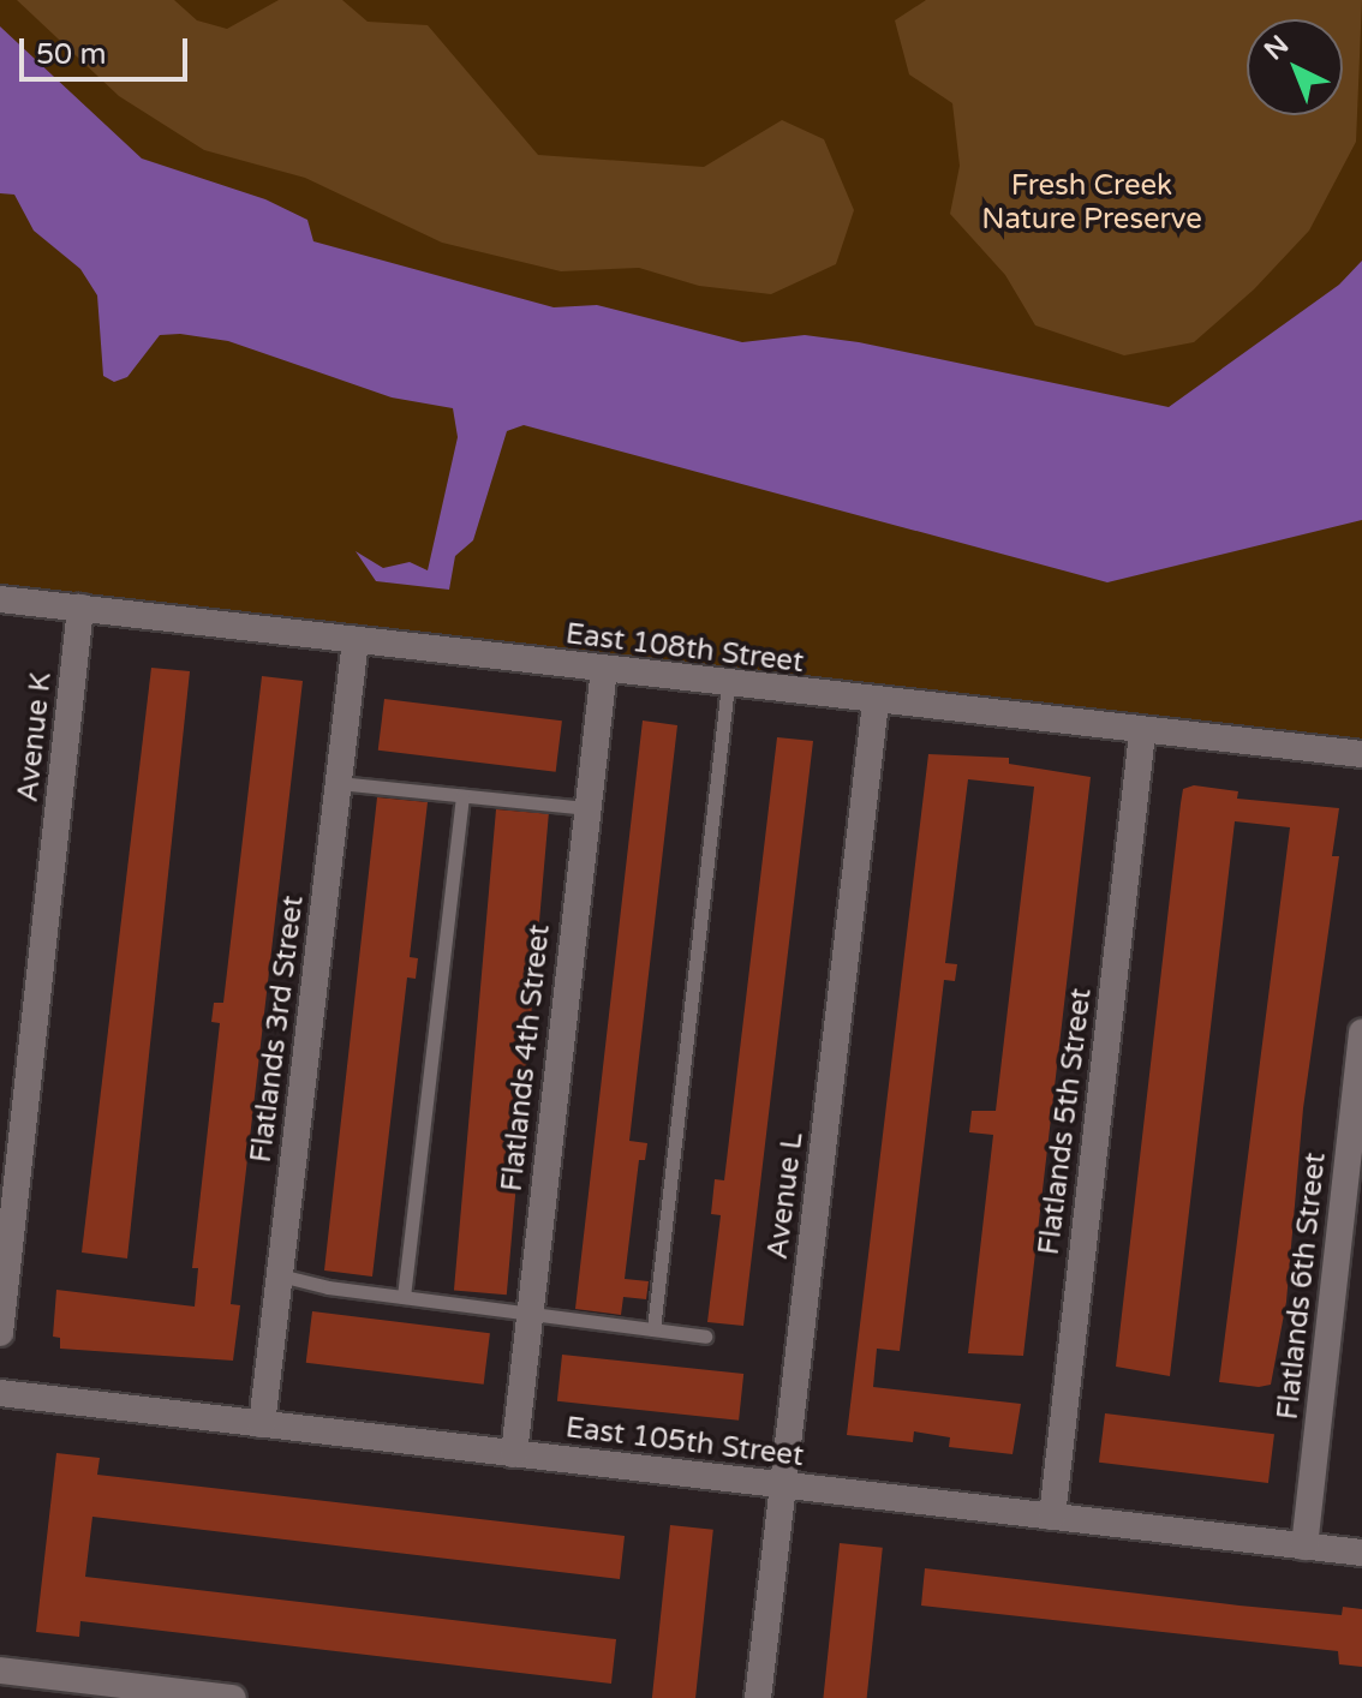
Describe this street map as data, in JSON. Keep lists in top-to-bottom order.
{
  "streets": {
    "street": [
      "East 108th Street",
      "Avenue K",
      "Flatlands 3rd Street",
      "Flatlands 4th Street",
      "Flatlands 5th Street",
      "Avenue L",
      "Flatlands 6th Street",
      "East 105th Street"
    ]
  },
  "crossings": [
    ["East 108th Street", "Avenue K"],
    ["East 108th Street", "Flatlands 3rd Street"],
    ["East 108th Street", "Flatlands 4th Street"],
    ["East 108th Street", "Flatlands 5th Street"],
    ["East 108th Street", "Avenue L"],
    ["Flatlands 3rd Street", "East 105th Street"],
    ["Flatlands 4th Street", "East 105th Street"],
    ["Flatlands 5th Street", "East 105th Street"],
    ["Avenue L", "East 105th Street"],
    ["Flatlands 6th Street", "East 105th Street"]
  ],
  "parks": ["Fresh Creek Nature Preserve"],
  "scale_bar": "50 m",
  "north": "top left"
}
